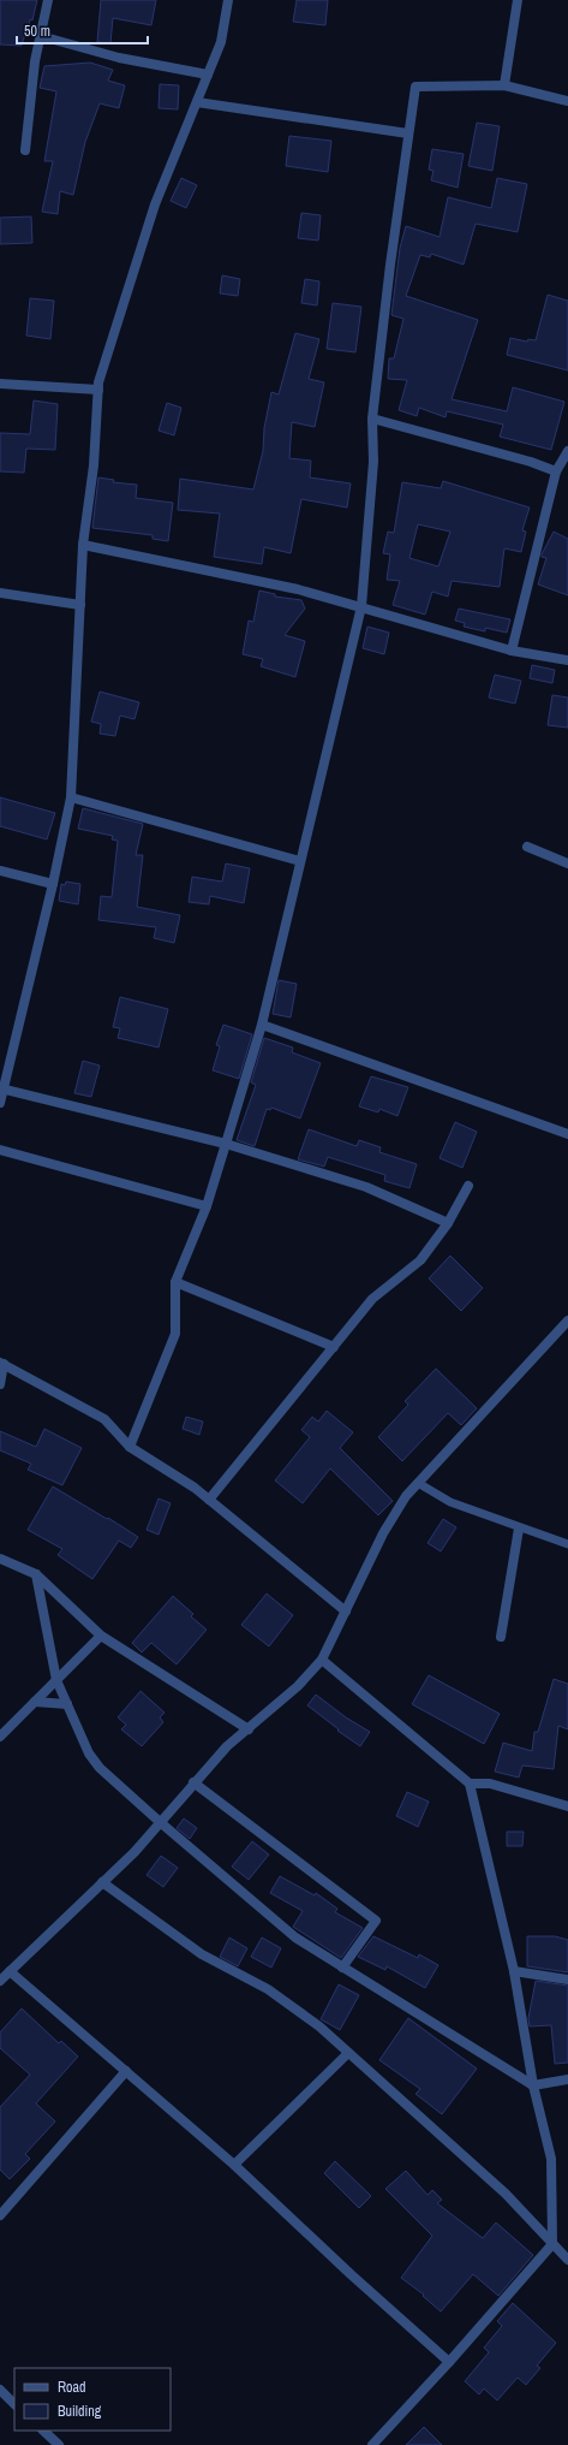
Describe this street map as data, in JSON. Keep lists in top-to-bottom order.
{
  "legend": ["Road", "Building"],
  "scale_bar": "50 m"
}
